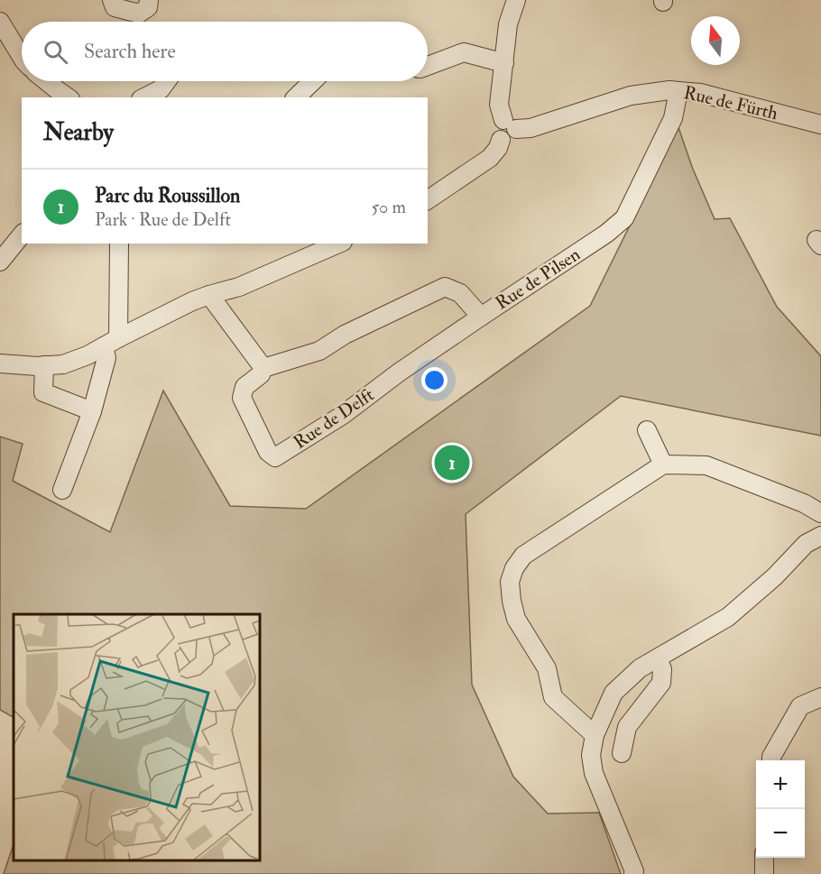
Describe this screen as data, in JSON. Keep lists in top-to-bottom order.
{
  "streets": {
    "street": ["Rue de Fürth", "Rue de Pilsen", "Rue de Delft"]
  },
  "crossings": [
    ["Rue de Fürth", "Rue de Pilsen"],
    ["Rue de Pilsen", "Rue de Delft"]
  ],
  "north": "top",
  "page": {
    "search": "Search here",
    "heading": "Nearby",
    "list": [
      {
        "mark": "1",
        "name": "Parc du Roussillon",
        "note": "Park · Rue de Delft",
        "value": "50 m"
      }
    ],
    "pins": "1",
    "map_buttons": ["+", "−"]
  }
}
